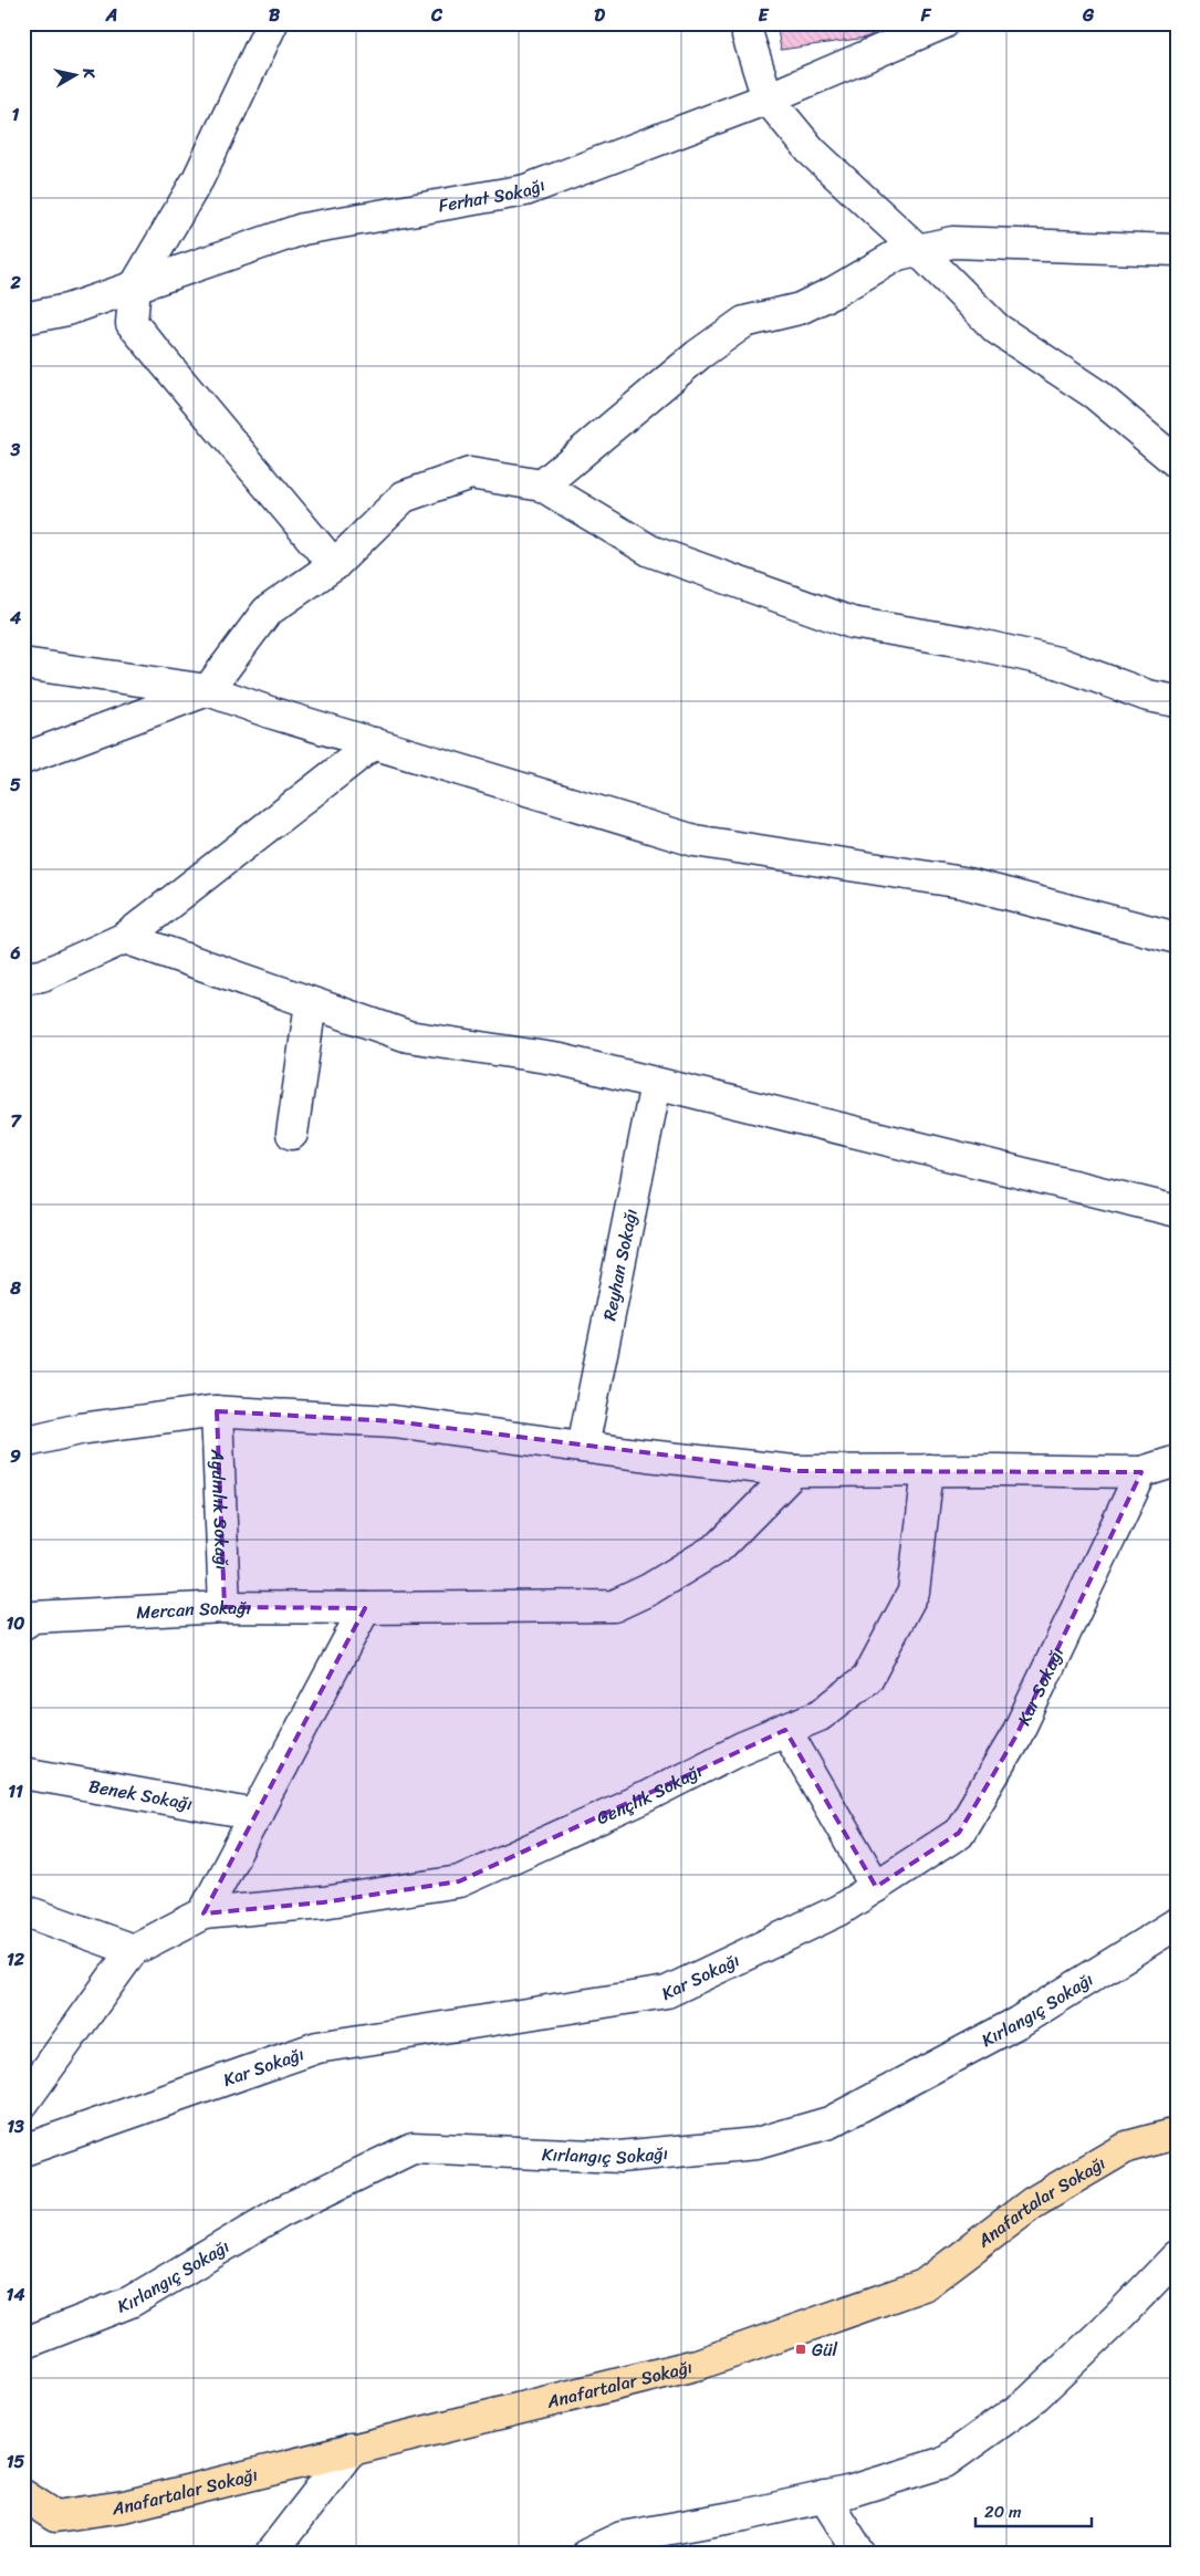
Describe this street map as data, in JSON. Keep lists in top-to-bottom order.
{
  "streets": {
    "main road": ["Anafartalar Sokağı"],
    "street": [
      "Ferhat Sokağı",
      "Reyhan Sokağı",
      "Aydınlık Sokağı",
      "Mercan Sokağı",
      "Kar Sokağı",
      "Gençlik Sokağı",
      "Benek Sokağı",
      "Kırlangıç Sokağı"
    ]
  },
  "crossings": [
    ["Aydınlık Sokağı", "Mercan Sokağı"]
  ],
  "places": {
    "transit": ["Gül"]
  },
  "scale_bar": "20 m",
  "north": "right",
  "grid": {
    "columns": [
      "A",
      "B",
      "C",
      "D",
      "E",
      "F",
      "G"
    ],
    "rows": [
      "1",
      "2",
      "3",
      "4",
      "5",
      "6",
      "7",
      "8",
      "9",
      "10",
      "11",
      "12",
      "13",
      "14",
      "15"
    ]
  }
}
